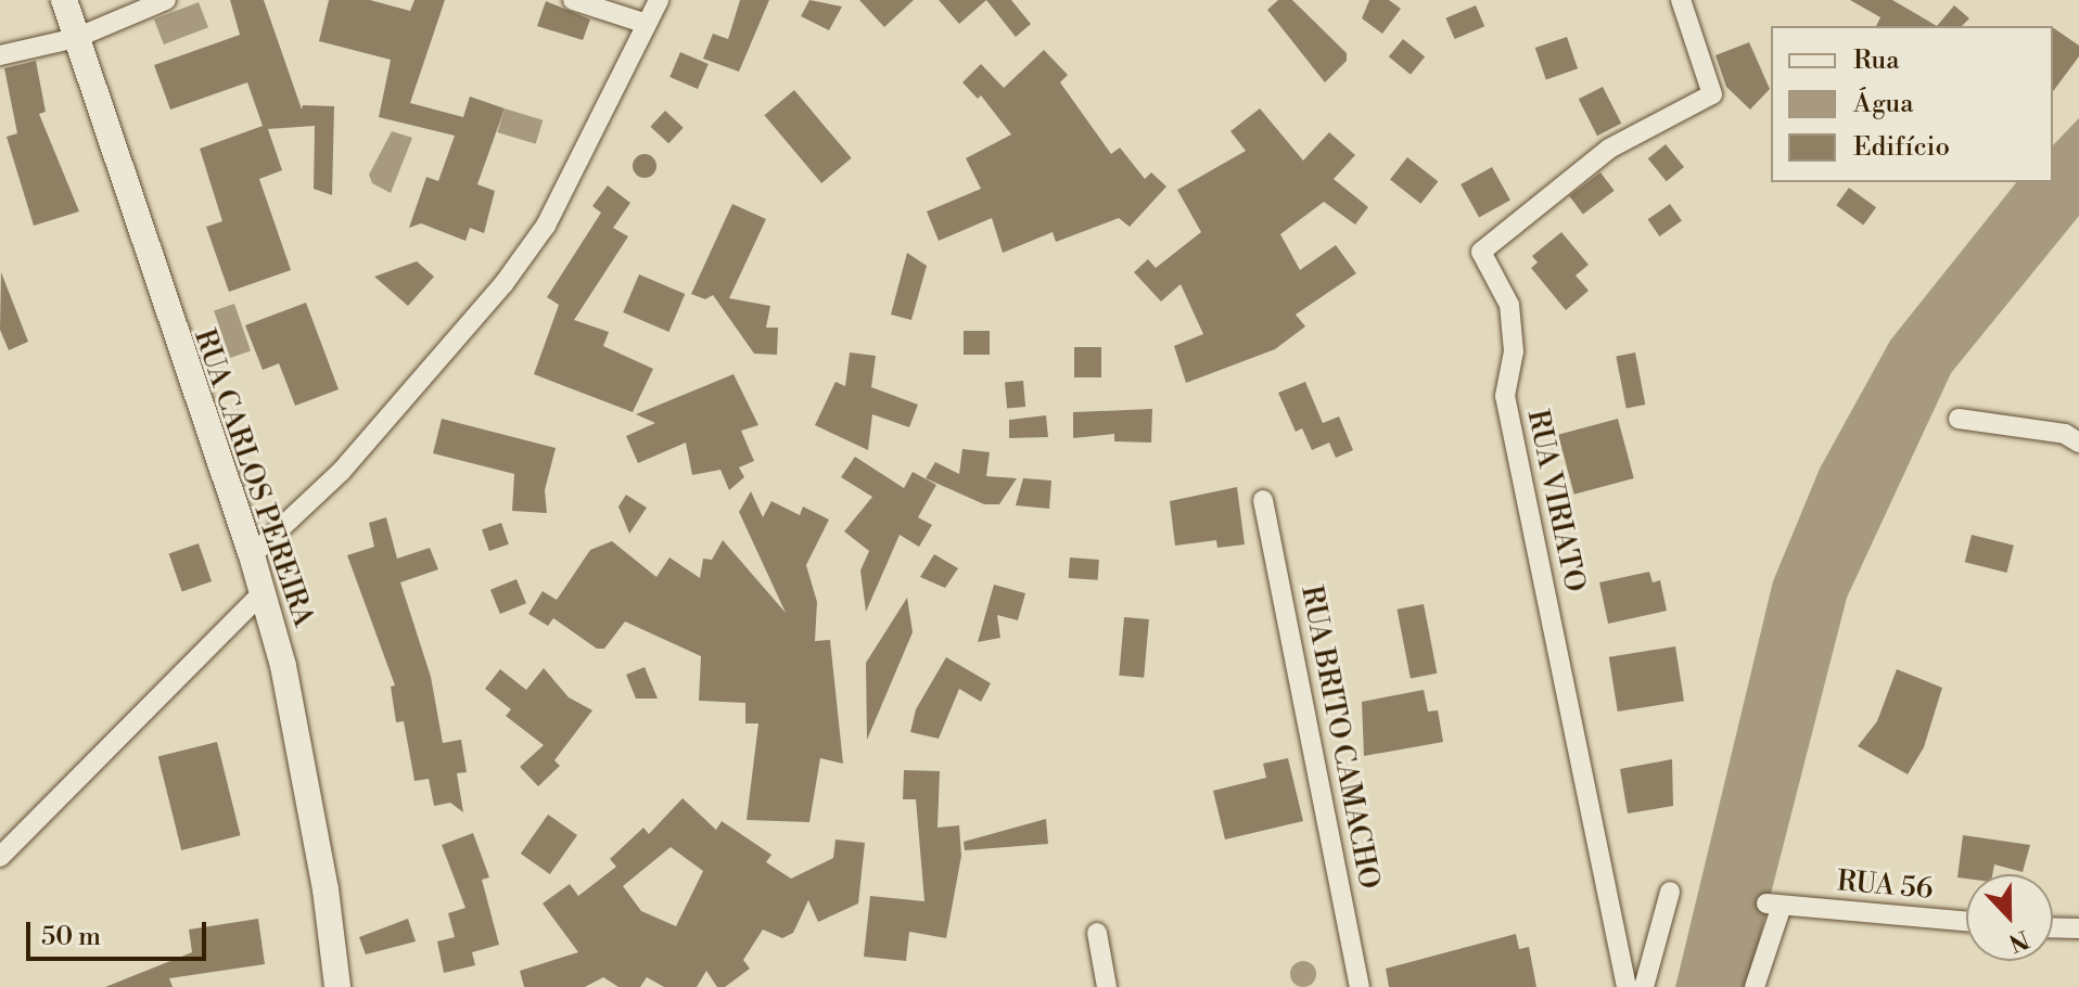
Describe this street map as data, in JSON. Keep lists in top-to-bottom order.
{
  "streets": {
    "street": [
      "RUA CARLOS PEREIRA",
      "RUA VIRIATO",
      "RUA BRITO CAMACHO",
      "RUA 56"
    ]
  },
  "legend": ["Rua", "Água", "Edifício"],
  "scale_bar": "50 m",
  "north": "bottom"
}
